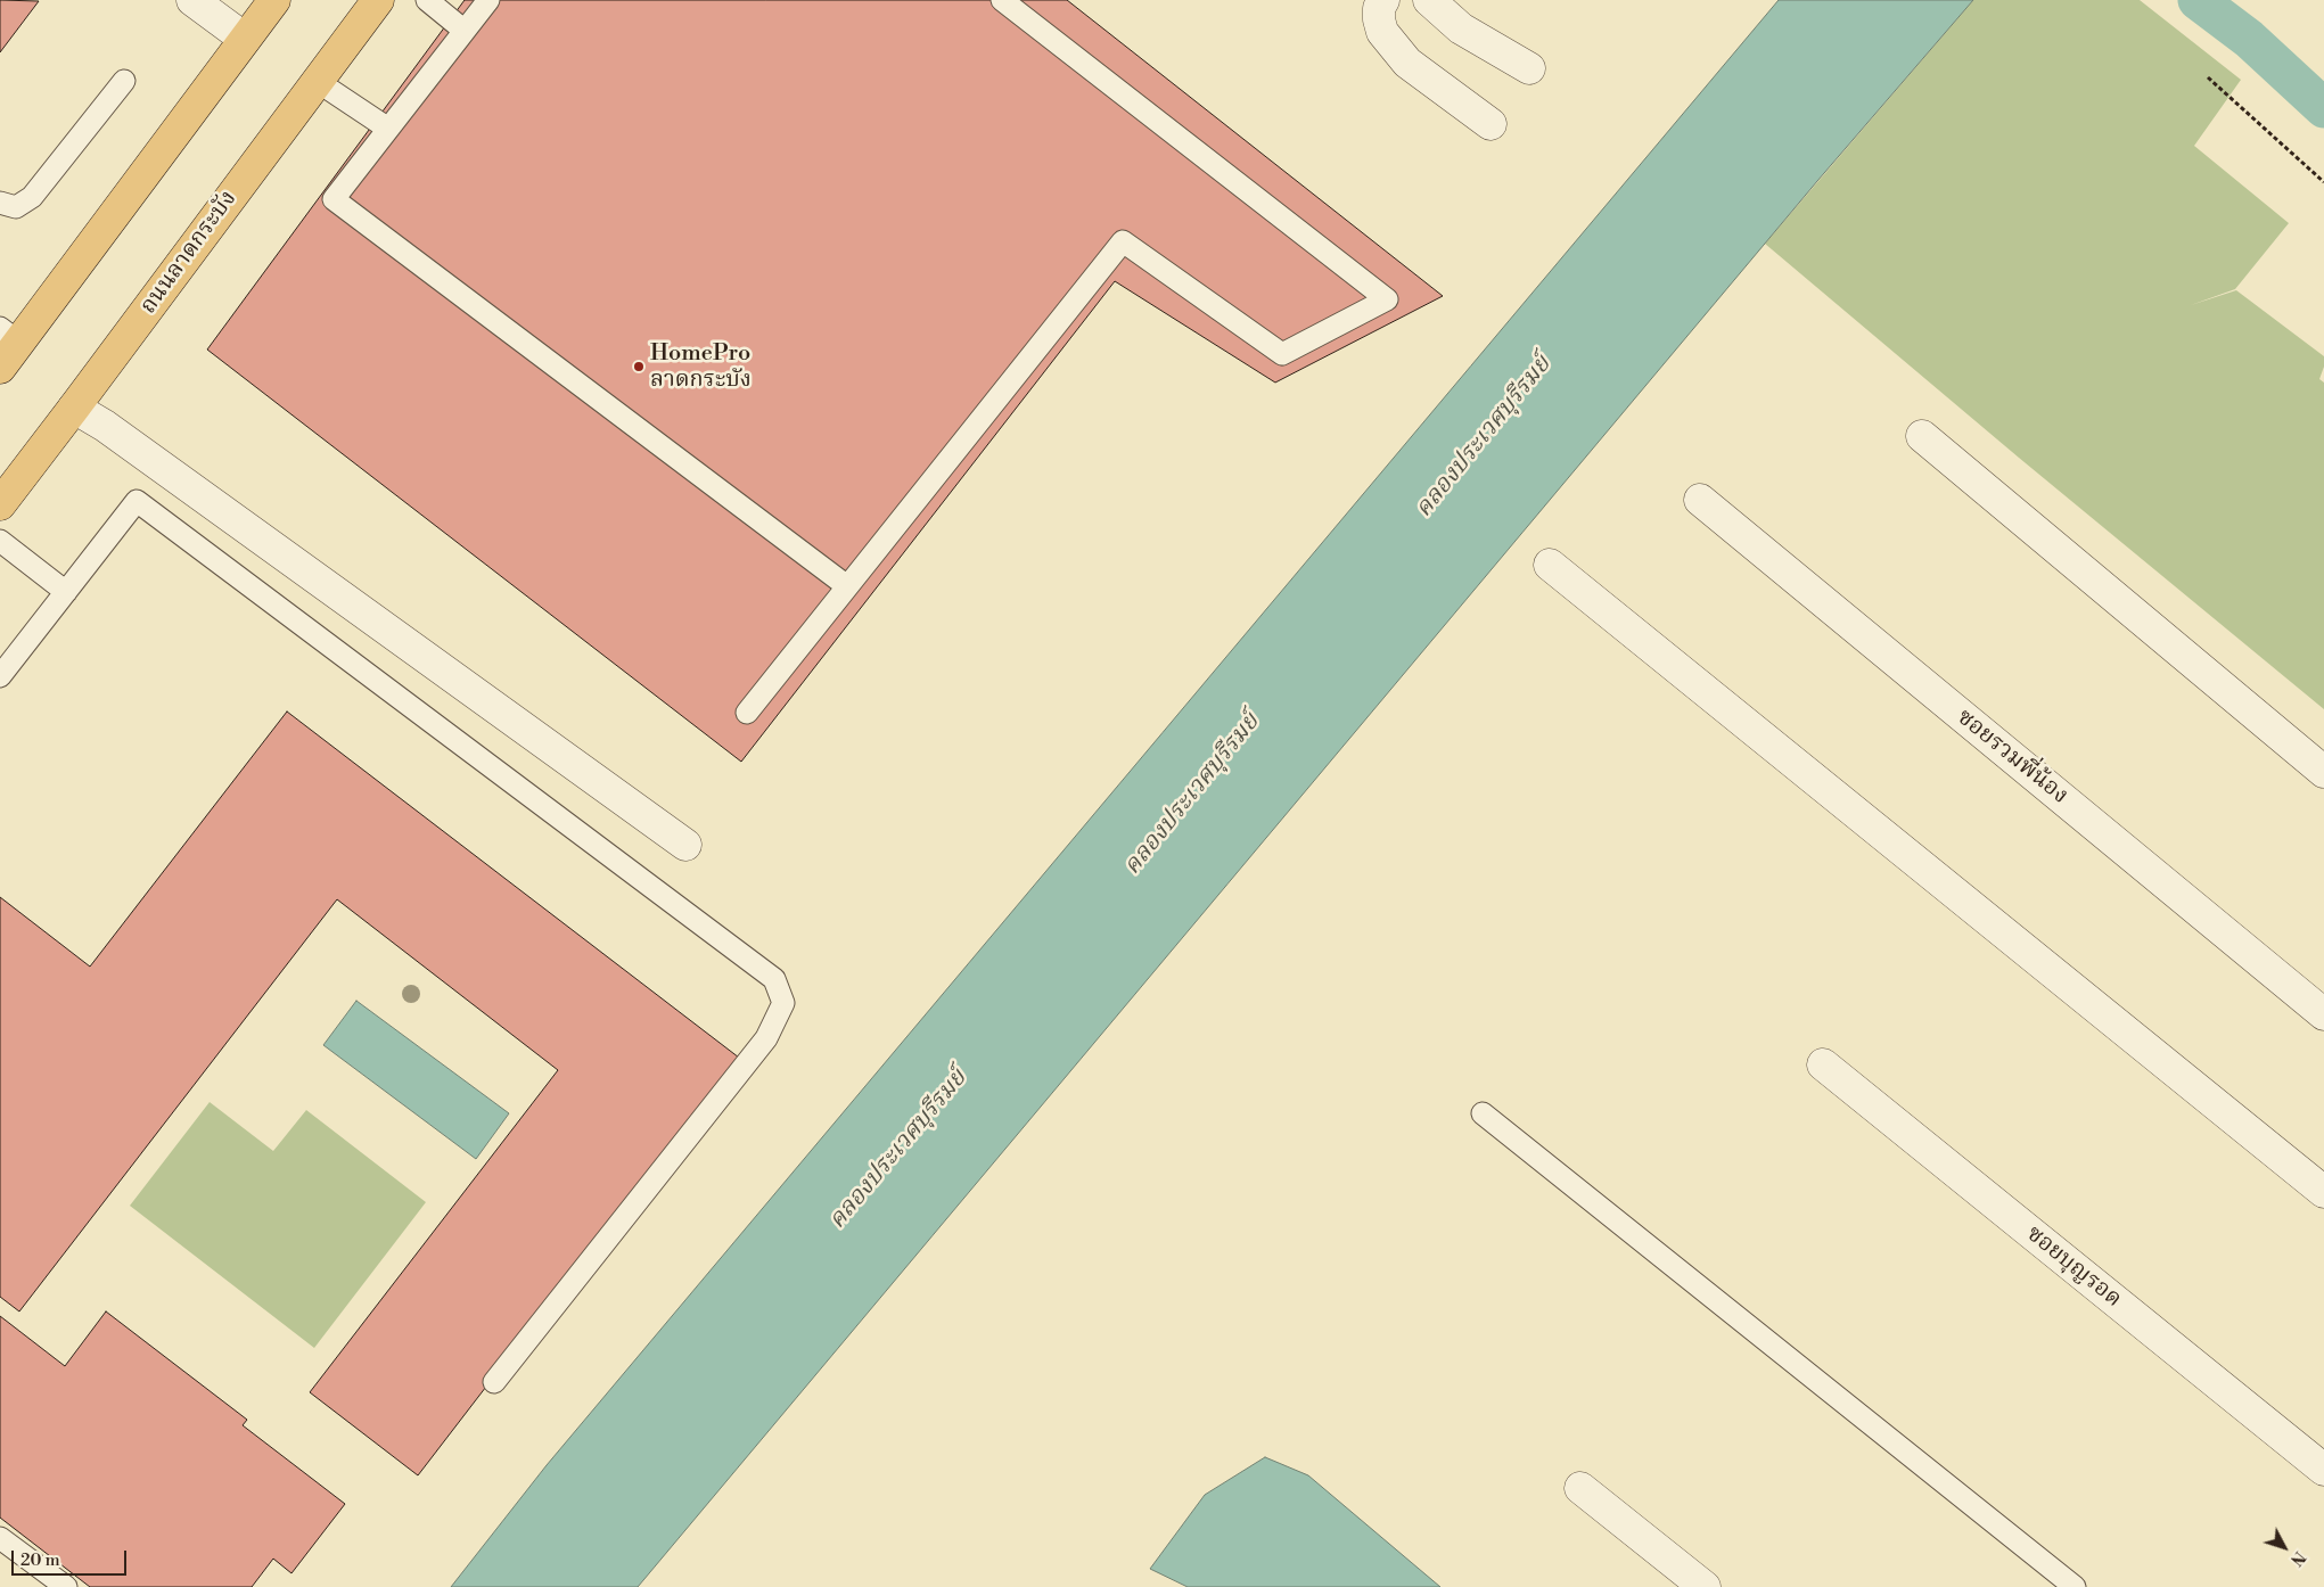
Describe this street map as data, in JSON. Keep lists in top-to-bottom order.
{
  "streets": {
    "main road": ["ถนนลาดกระบัง"],
    "street": ["ซอยรวมพี่น้อง", "ซอยบุญรอด"]
  },
  "water": ["คลองประเวศบุรีรมย์"],
  "places": ["HomePro ลาดกระบัง"],
  "scale_bar": "20 m",
  "north": "bottom right"
}
